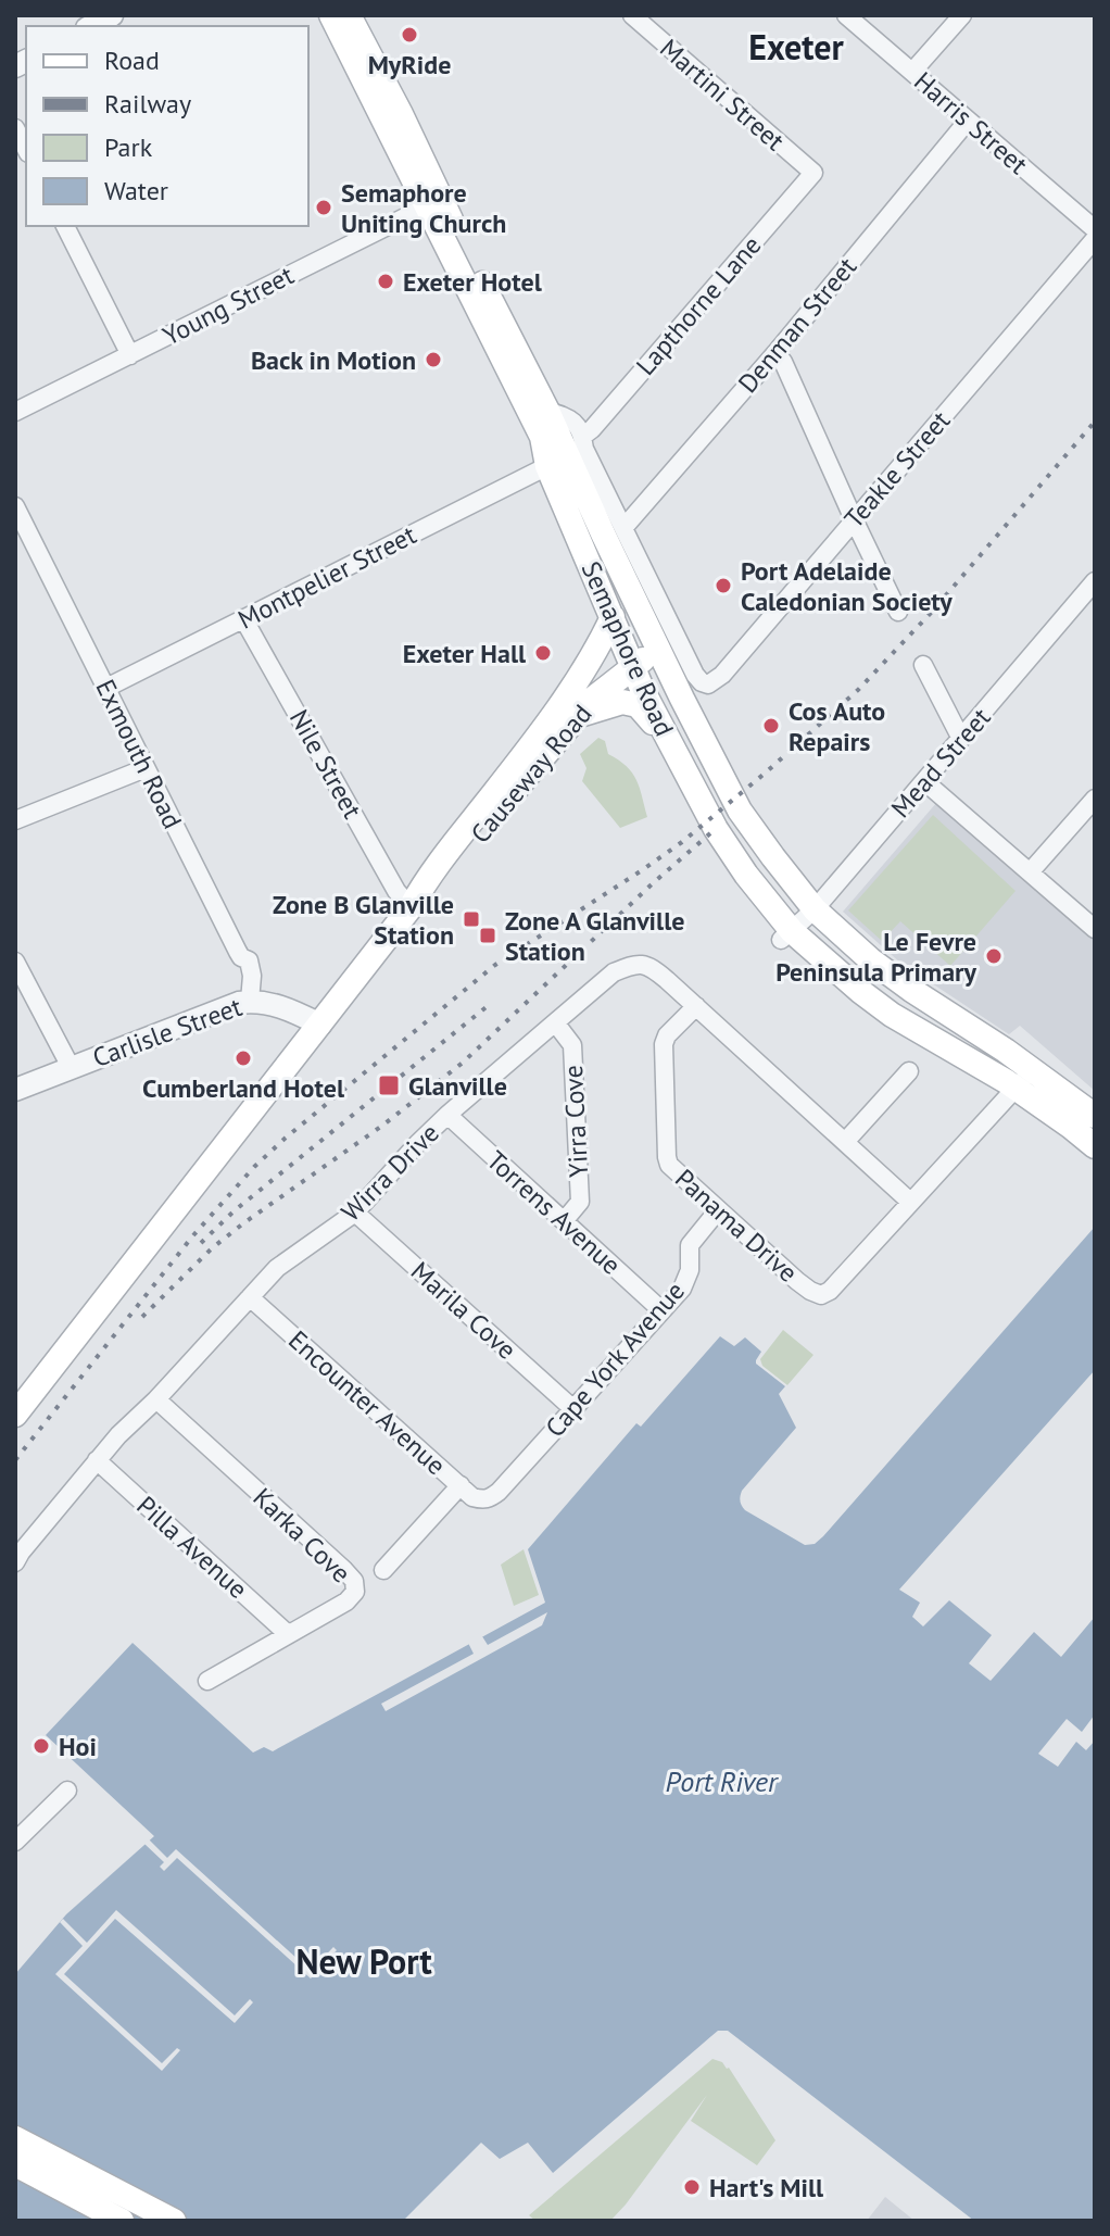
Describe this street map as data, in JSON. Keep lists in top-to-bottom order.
{
  "streets": {
    "main road": ["Semaphore Road", "Causeway Road"],
    "street": [
      "Martini Street",
      "Harris Street",
      "Young Street",
      "Lapthorne Lane",
      "Denman Street",
      "Teakle Street",
      "Montpelier Street",
      "Exmouth Road",
      "Mead Street",
      "Nile Street",
      "Carlisle Street",
      "Yirra Cove",
      "Wirra Drive",
      "Torrens Avenue",
      "Panama Drive",
      "Marila Cove",
      "Cape York Avenue",
      "Encounter Avenue",
      "Karka Cove",
      "Pilla Avenue"
    ]
  },
  "crossings": [
    ["Martini Street", "Lapthorne Lane"],
    ["Harris Street", "Denman Street"],
    ["Harris Street", "Teakle Street"],
    ["Young Street", "Semaphore Road"],
    ["Lapthorne Lane", "Semaphore Road"],
    ["Denman Street", "Semaphore Road"],
    ["Teakle Street", "Semaphore Road"],
    ["Montpelier Street", "Semaphore Road"],
    ["Montpelier Street", "Exmouth Road"],
    ["Montpelier Street", "Nile Street"],
    ["Semaphore Road", "Mead Street"],
    ["Semaphore Road", "Causeway Road"],
    ["Semaphore Road", "Panama Drive"],
    ["Exmouth Road", "Carlisle Street"],
    ["Nile Street", "Causeway Road"],
    ["Causeway Road", "Carlisle Street"],
    ["Yirra Cove", "Wirra Drive"],
    ["Yirra Cove", "Torrens Avenue"],
    ["Wirra Drive", "Torrens Avenue"],
    ["Wirra Drive", "Panama Drive"],
    ["Wirra Drive", "Marila Cove"],
    ["Wirra Drive", "Encounter Avenue"],
    ["Wirra Drive", "Karka Cove"],
    ["Wirra Drive", "Pilla Avenue"],
    ["Torrens Avenue", "Cape York Avenue"],
    ["Panama Drive", "Cape York Avenue"],
    ["Marila Cove", "Cape York Avenue"],
    ["Cape York Avenue", "Encounter Avenue"],
    ["Karka Cove", "Pilla Avenue"]
  ],
  "districts": ["Exeter", "New Port"],
  "water": ["Port River"],
  "places": {
    "other": [
      "MyRide",
      "Semaphore Uniting Church",
      "Exeter Hotel",
      "Back in Motion",
      "Port Adelaide Caledonian Society",
      "Exeter Hall",
      "Cos Auto Repairs",
      "Le Fevre Peninsula Primary",
      "Cumberland Hotel",
      "Hoi",
      "Hart's Mill"
    ],
    "transit": ["Zone B Glanville Station", "Zone A Glanville Station", "Glanville"]
  },
  "legend": [
    "Road",
    "Railway",
    "Park",
    "Water"
  ]
}
